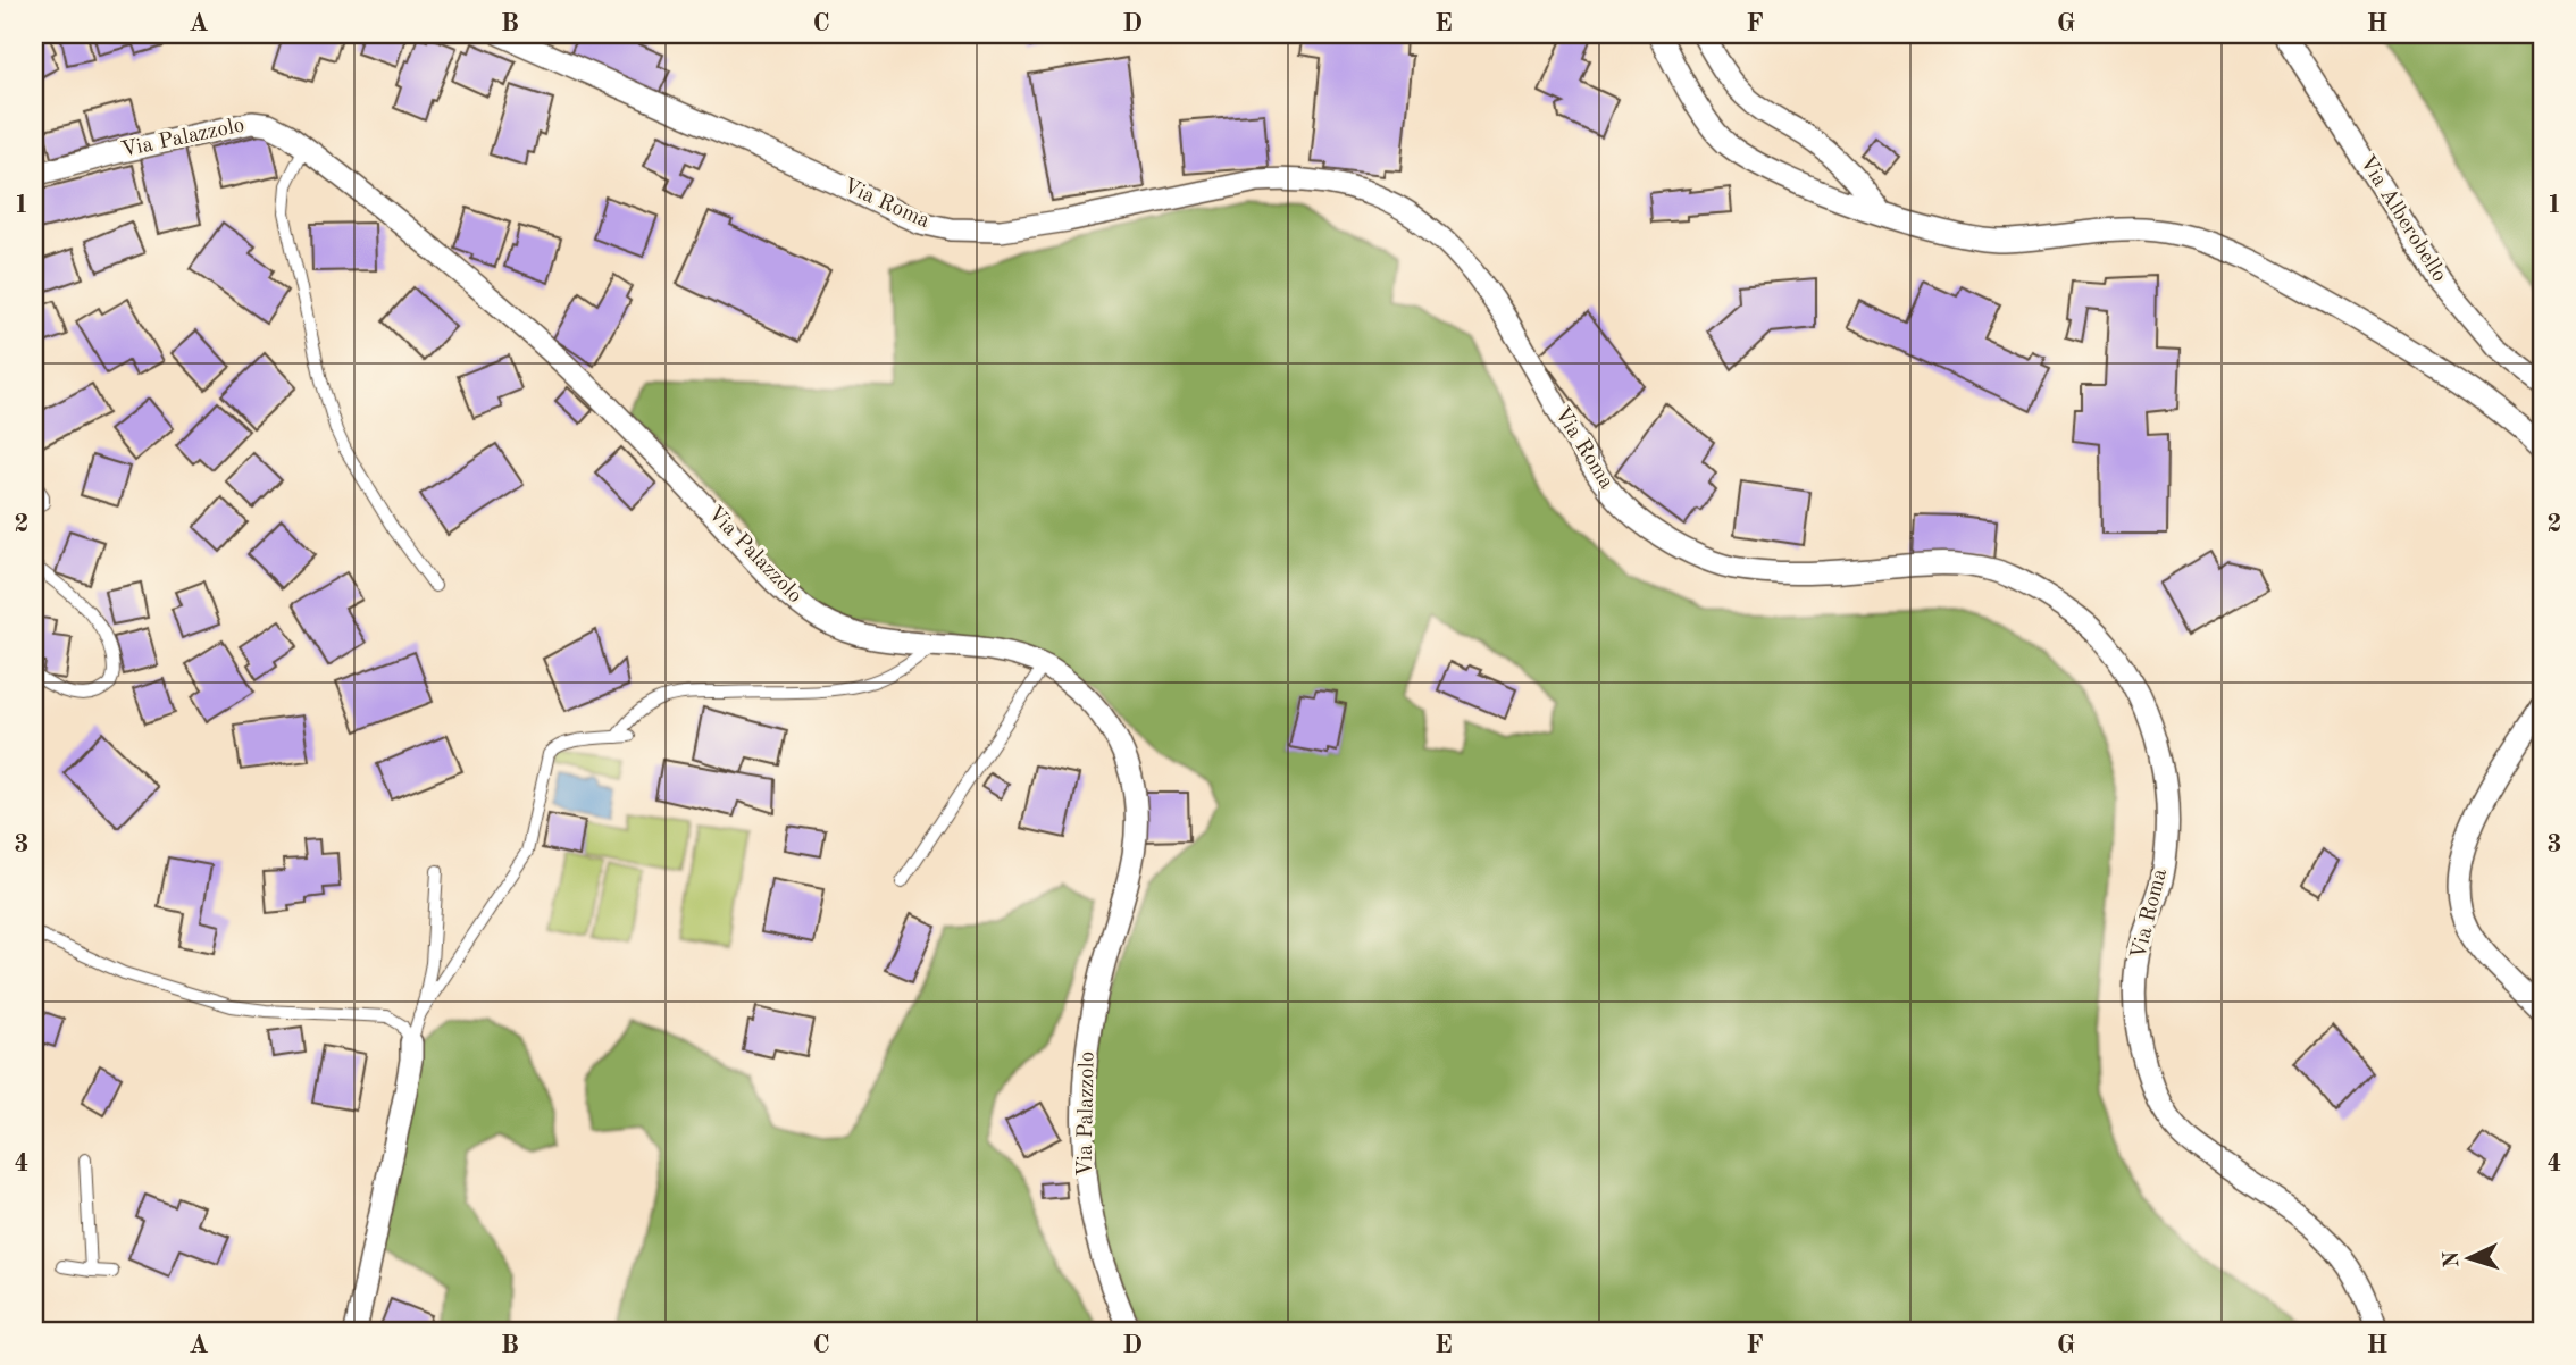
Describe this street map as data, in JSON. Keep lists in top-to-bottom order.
{
  "streets": {
    "street": ["Via Palazzolo", "Via Roma", "Via Alberobello"]
  },
  "north": "left",
  "grid": {
    "columns": [
      "A",
      "B",
      "C",
      "D",
      "E",
      "F",
      "G",
      "H"
    ],
    "rows": [
      "1",
      "2",
      "3",
      "4"
    ]
  }
}
